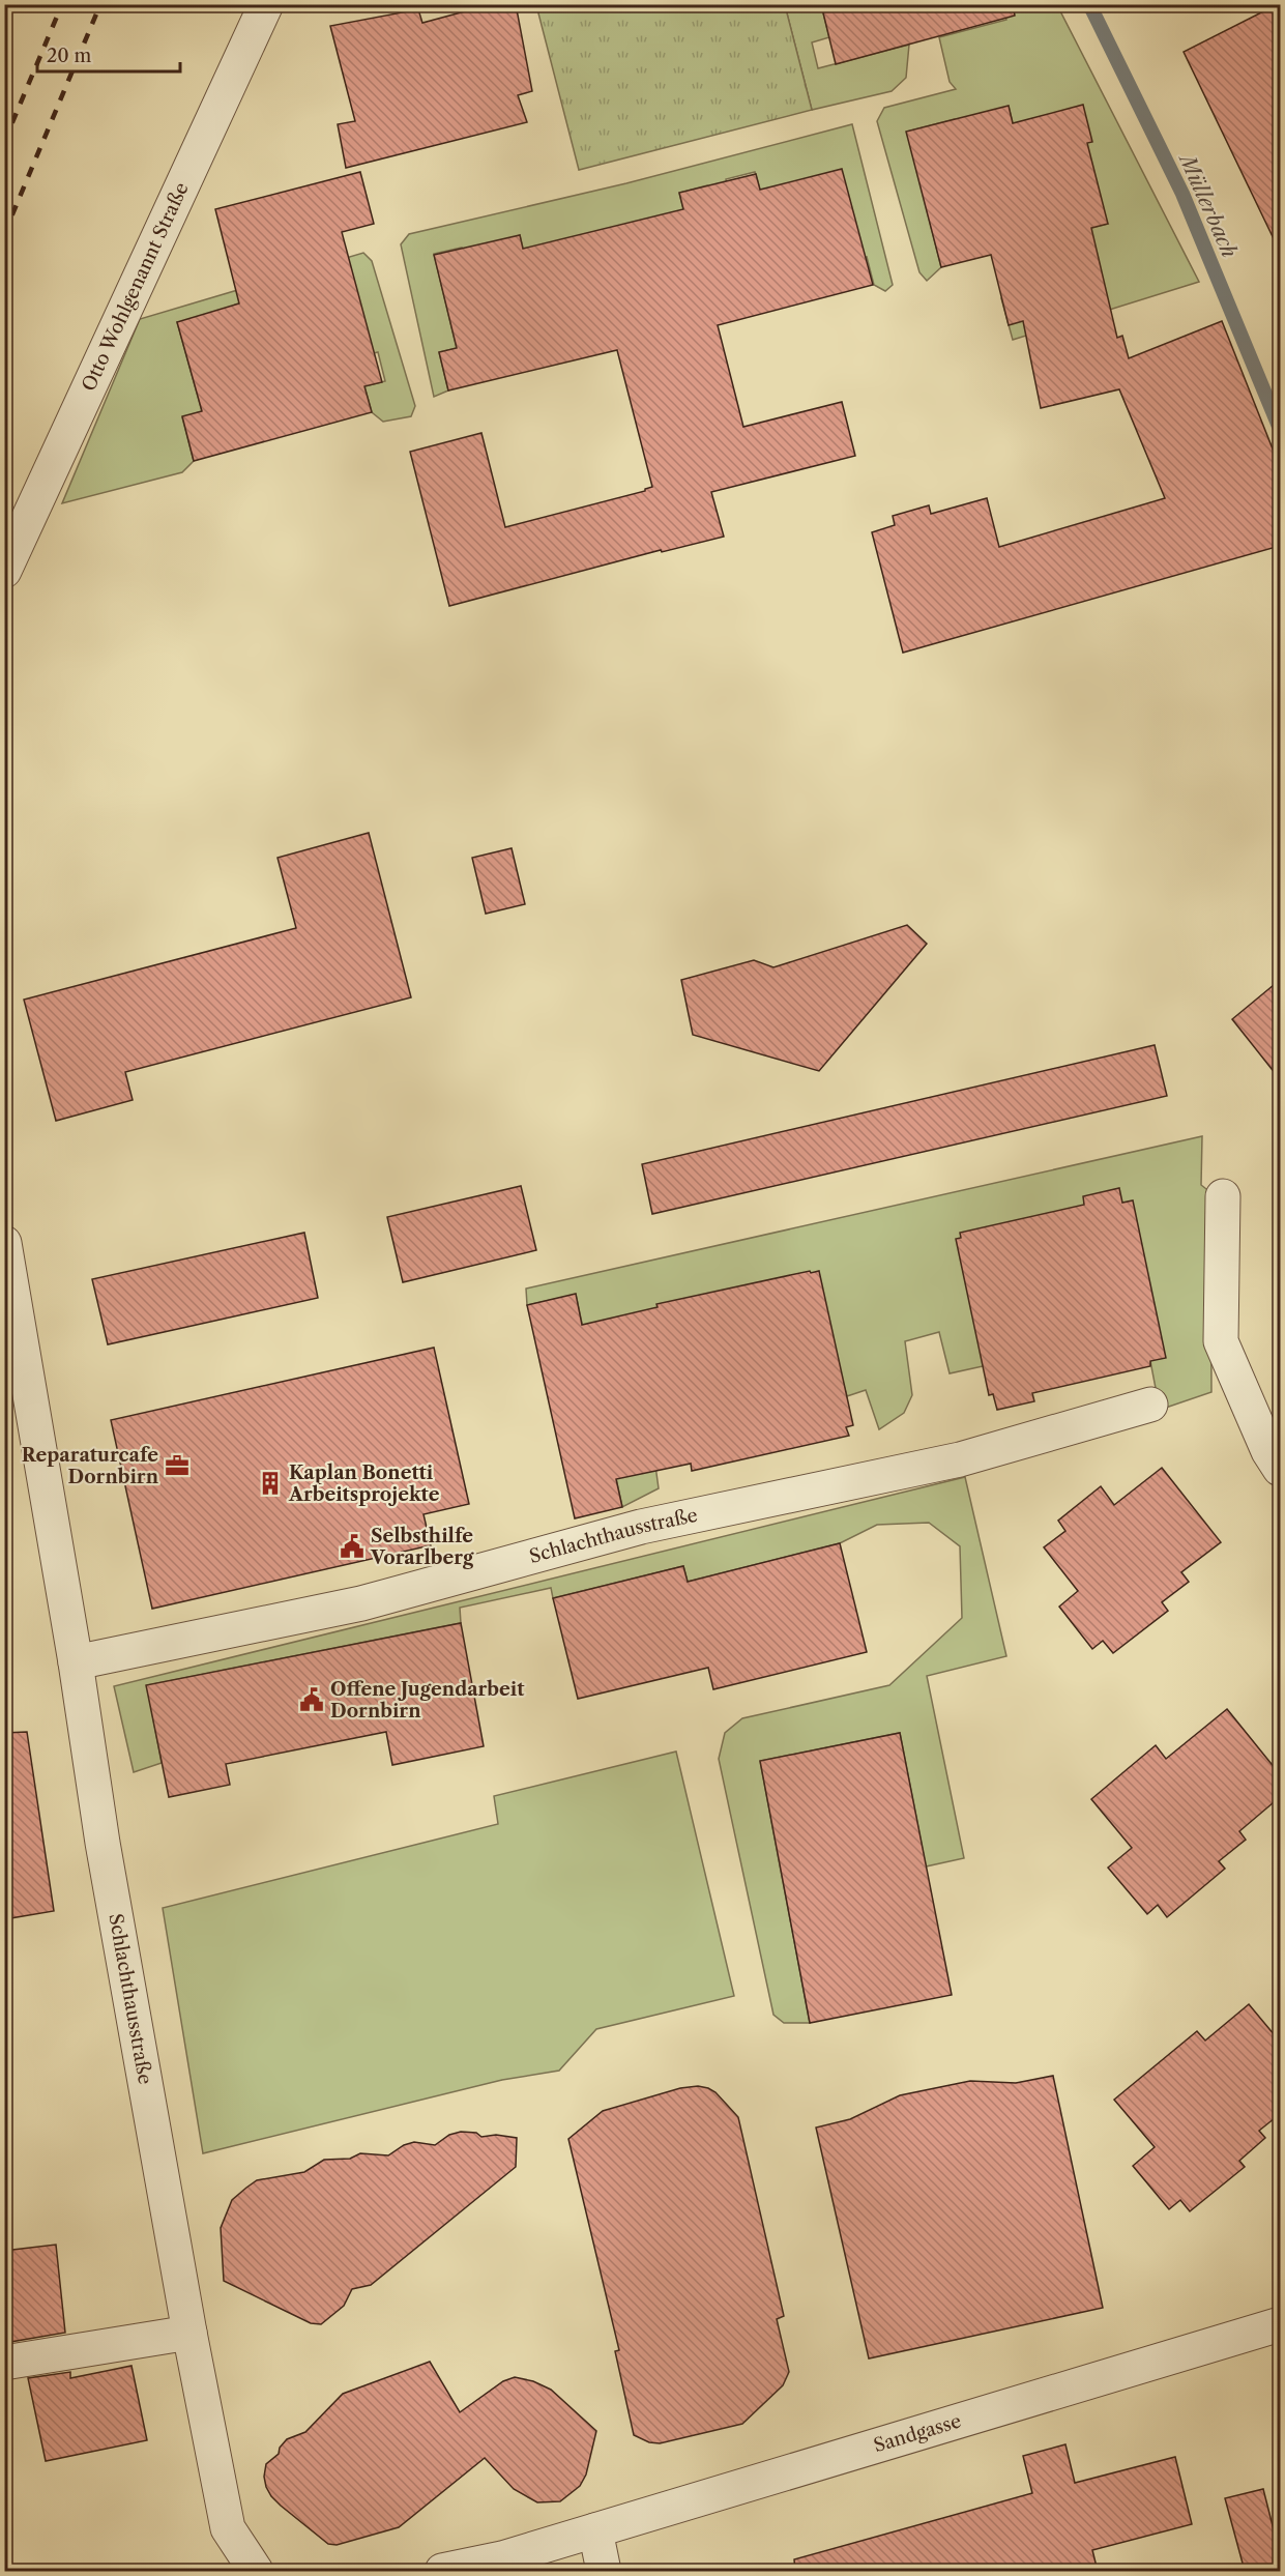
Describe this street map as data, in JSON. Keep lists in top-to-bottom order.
{
  "streets": {
    "street": ["Otto Wohlgenannt Straße", "Schlachthausstraße", "Sandgasse"]
  },
  "water": ["Müllerbach"],
  "places": {
    "office": ["Reparaturcafe Dornbirn"],
    "building": ["Kaplan Bonetti Arbeitsprojekte"],
    "public building": ["Selbsthilfe Vorarlberg", "Offene Jugendarbeit Dornbirn"]
  },
  "scale_bar": "20 m"
}
